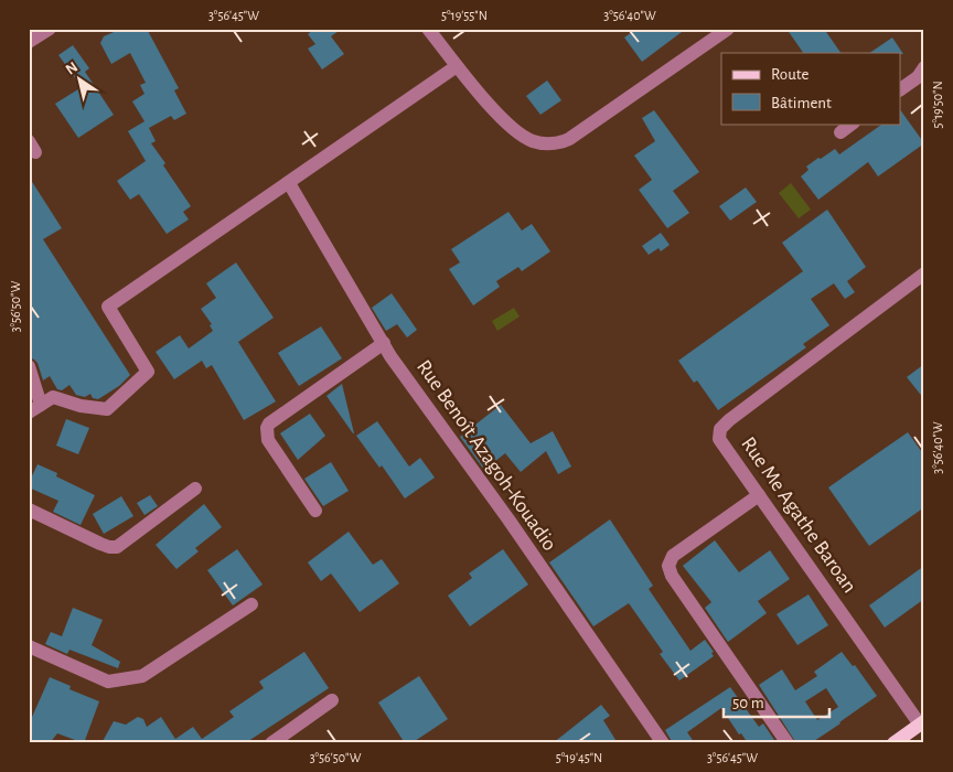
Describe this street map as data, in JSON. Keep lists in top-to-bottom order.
{
  "streets": {
    "street": ["Rue Benoît Azagoh-Kouadio", "Rue Me Agathe Baroan"]
  },
  "legend": ["Route", "Bâtiment"],
  "scale_bar": "50 m",
  "north": "top left",
  "coordinates": [
    "3°56'45\"W",
    "5°19'55\"N",
    "3°56'40\"W",
    "5°19'50\"N",
    "3°56'50\"W",
    "5°19'45\"N"
  ]
}
